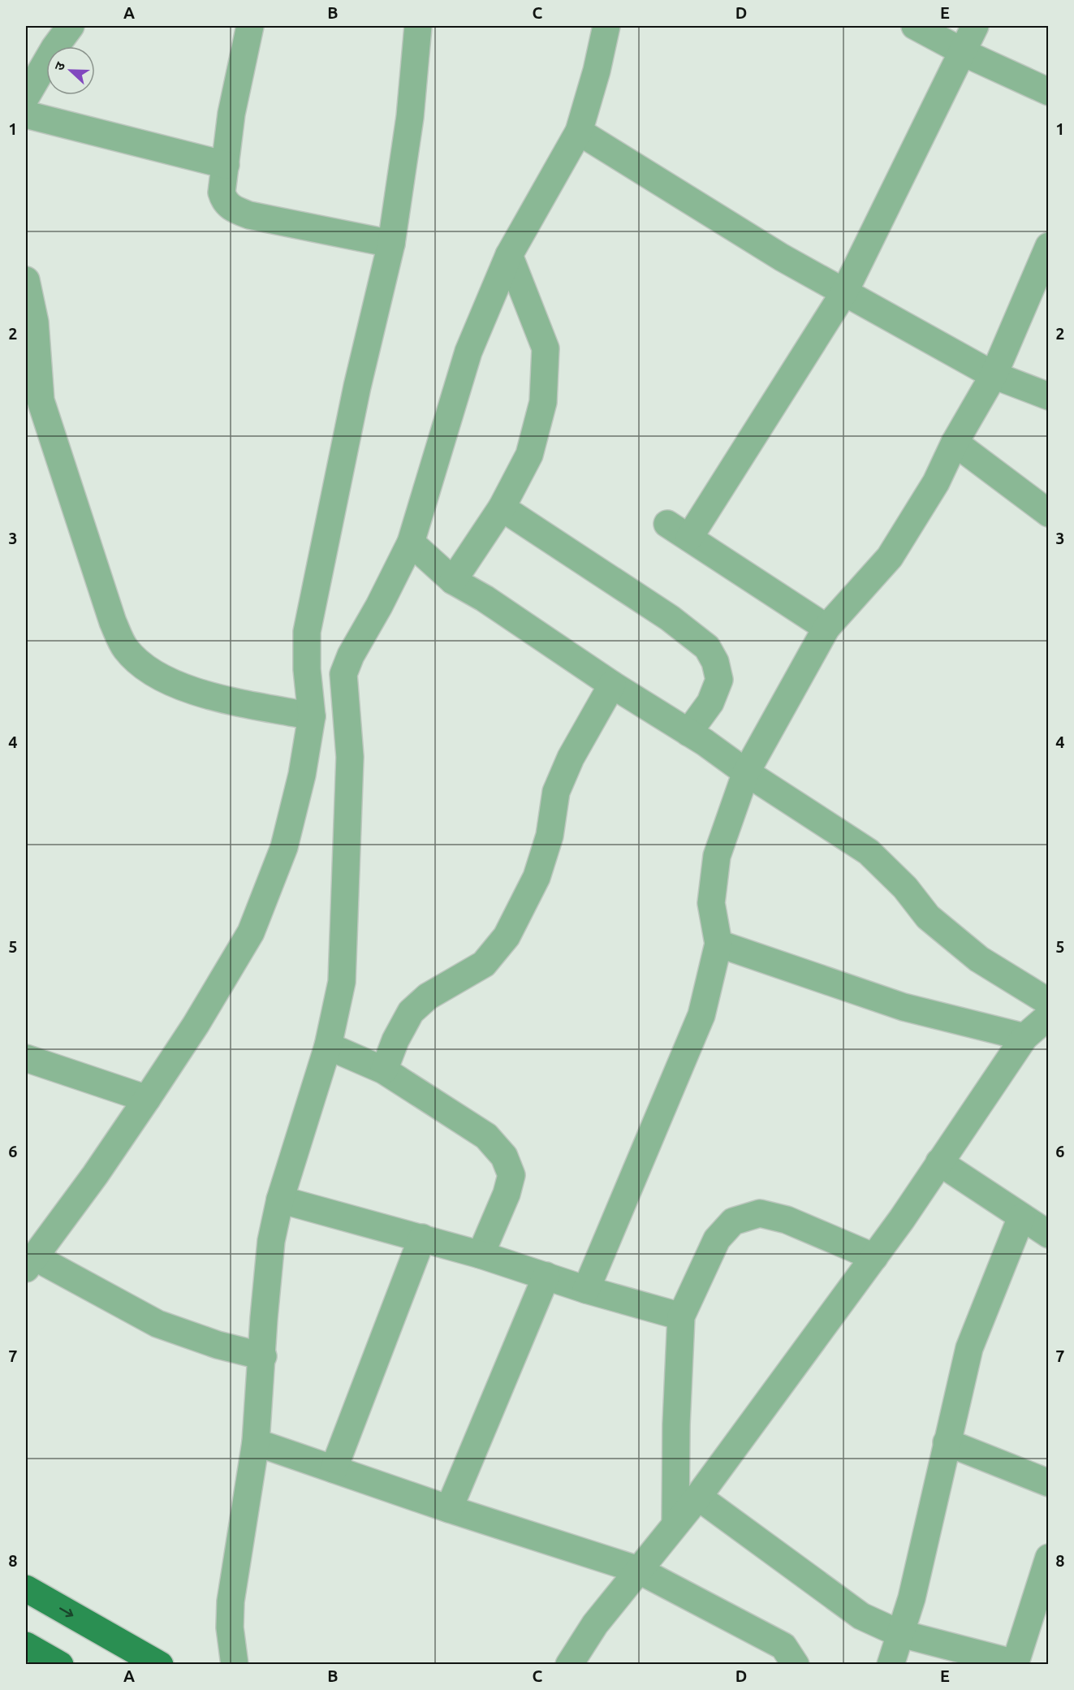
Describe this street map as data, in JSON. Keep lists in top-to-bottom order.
{
  "north": "left",
  "grid": {
    "columns": [
      "A",
      "B",
      "C",
      "D",
      "E"
    ],
    "rows": [
      "1",
      "2",
      "3",
      "4",
      "5",
      "6",
      "7",
      "8"
    ]
  }
}
